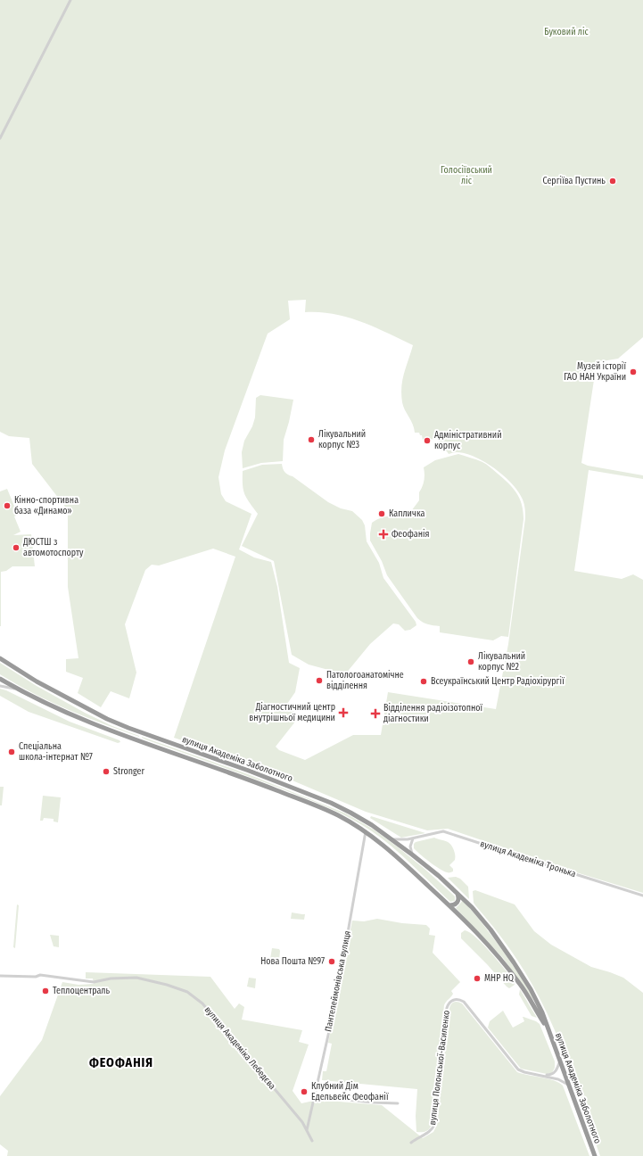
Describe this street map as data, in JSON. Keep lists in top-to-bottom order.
{
  "streets": {
    "highway": ["вулиця Академіка Заболотного"],
    "street": [
      "вулиця Академіка Тронька",
      "Пантелеймонівська вулиця",
      "вулиця Академіка Лебедєва",
      "вулиця Полонської-Василенко"
    ]
  },
  "crossings": [
    ["вулиця Академіка Заболотного", "вулиця Академіка Тронька"],
    ["вулиця Академіка Заболотного", "Пантелеймонівська вулиця"],
    ["вулиця Академіка Заболотного", "вулиця Полонської-Василенко"],
    ["Пантелеймонівська вулиця", "вулиця Академіка Лебедєва"]
  ],
  "districts": ["ФЕОФАНІЯ"],
  "parks": ["Буковий ліс", "Голосіївський ліс"],
  "places": {
    "other": [
      "Сергіїва Пустинь",
      "Музей історії ГАО НАН України",
      "Лікувальний корпус №3",
      "Адміністративний корпус",
      "Кінно-спортивна база «Динамо»",
      "Капличка",
      "ДЮСТШ з автомотоспорту",
      "Лікувальний корпус №2",
      "Патологоанатомічне відділення",
      "Всеукраїнський Центр Радіохірургії",
      "Спеціальна школа-інтернат №7",
      "Stronger",
      "Нова Пошта №97",
      "MHP HQ",
      "Теплоцентраль",
      "Клубний Дім Едельвейс Феофанії"
    ],
    "health": ["Феофанія", "Діагностичний центр внутрішньої медицини", "Відділення радіоізотопної діагностики"]
  }
}
